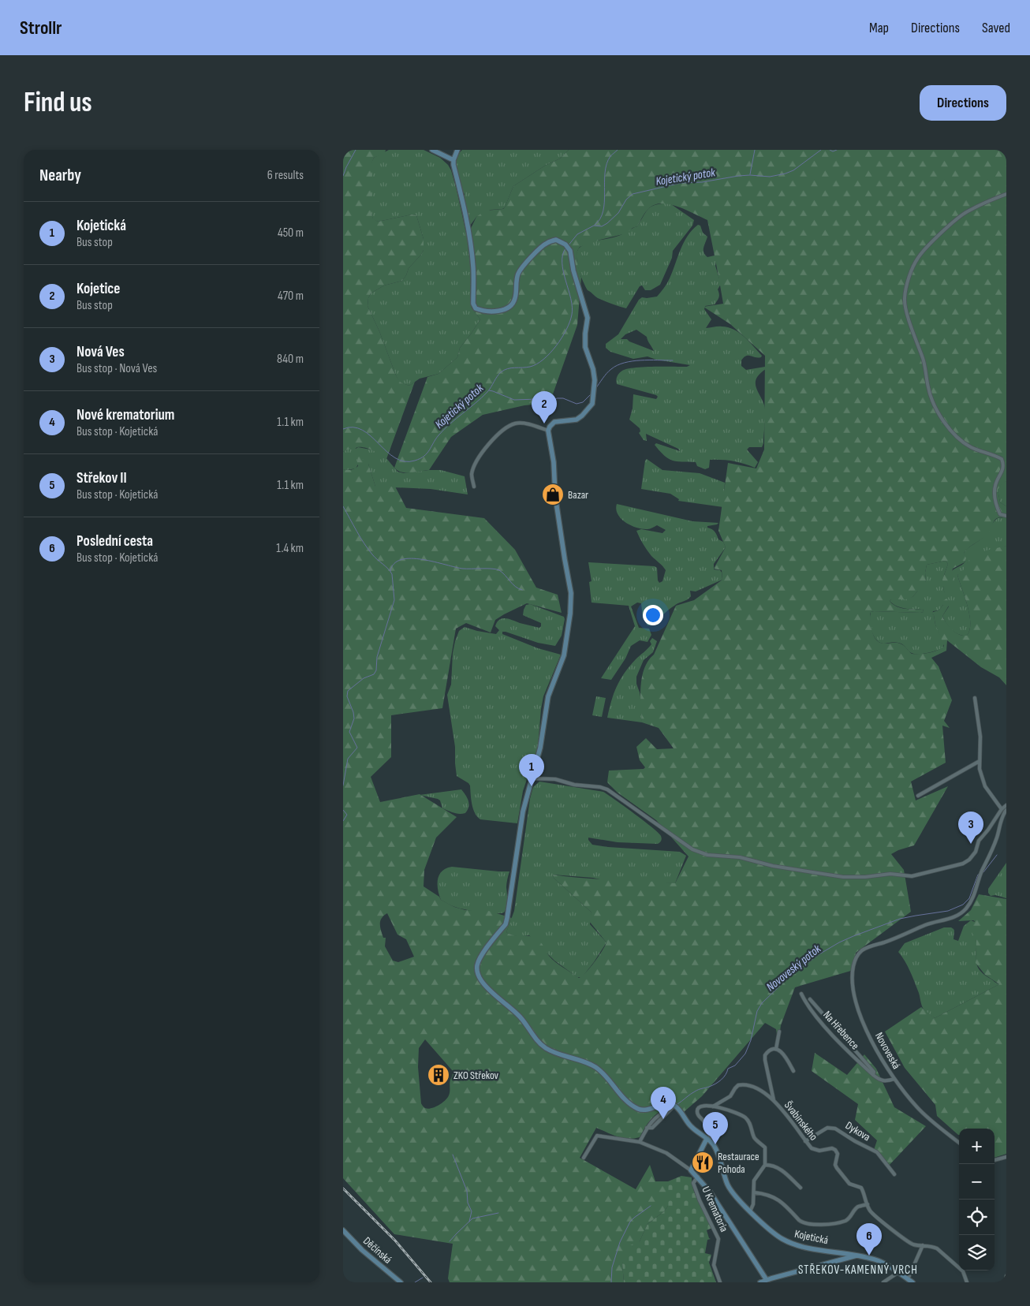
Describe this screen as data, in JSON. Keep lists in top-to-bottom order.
{
  "streets": {
    "street": [
      "Na Hřebence",
      "Novoveská",
      "Švabinského",
      "Dykova",
      "U Krematoria",
      "Kojetická",
      "Děčínská"
    ]
  },
  "crossings": [
    ["Na Hřebence", "Novoveská"],
    ["Švabinského", "Dykova"],
    ["Švabinského", "Kojetická"]
  ],
  "districts": ["STŘEKOV-KAMENNÝ VRCH"],
  "water": ["Kojetický potok", "Novoveský potok"],
  "places": {
    "shop": ["Bazar"],
    "building": ["ZKO Střekov"],
    "restaurant": ["Restaurace Pohoda"]
  },
  "page": {
    "header": "Strollr",
    "nav": ["Map", "Directions", "Saved"],
    "buttons": "Directions",
    "title": "Find us",
    "heading": ["Nearby", "6 results"],
    "list": [
      {
        "mark": "1",
        "name": "Kojetická",
        "note": "Bus stop",
        "value": "450 m"
      },
      {
        "mark": "2",
        "name": "Kojetice",
        "note": "Bus stop",
        "value": "470 m"
      },
      {
        "mark": "3",
        "name": "Nová Ves",
        "note": "Bus stop · Nová Ves",
        "value": "840 m"
      },
      {
        "mark": "4",
        "name": "Nové krematorium",
        "note": "Bus stop · Kojetická",
        "value": "1.1 km"
      },
      {
        "mark": "5",
        "name": "Střekov II",
        "note": "Bus stop · Kojetická",
        "value": "1.1 km"
      },
      {
        "mark": "6",
        "name": "Poslední cesta",
        "note": "Bus stop · Kojetická",
        "value": "1.4 km"
      }
    ],
    "pins": [
      "2",
      "1",
      "3",
      "4",
      "5",
      "6"
    ],
    "map_buttons": ["+", "−"]
  }
}
